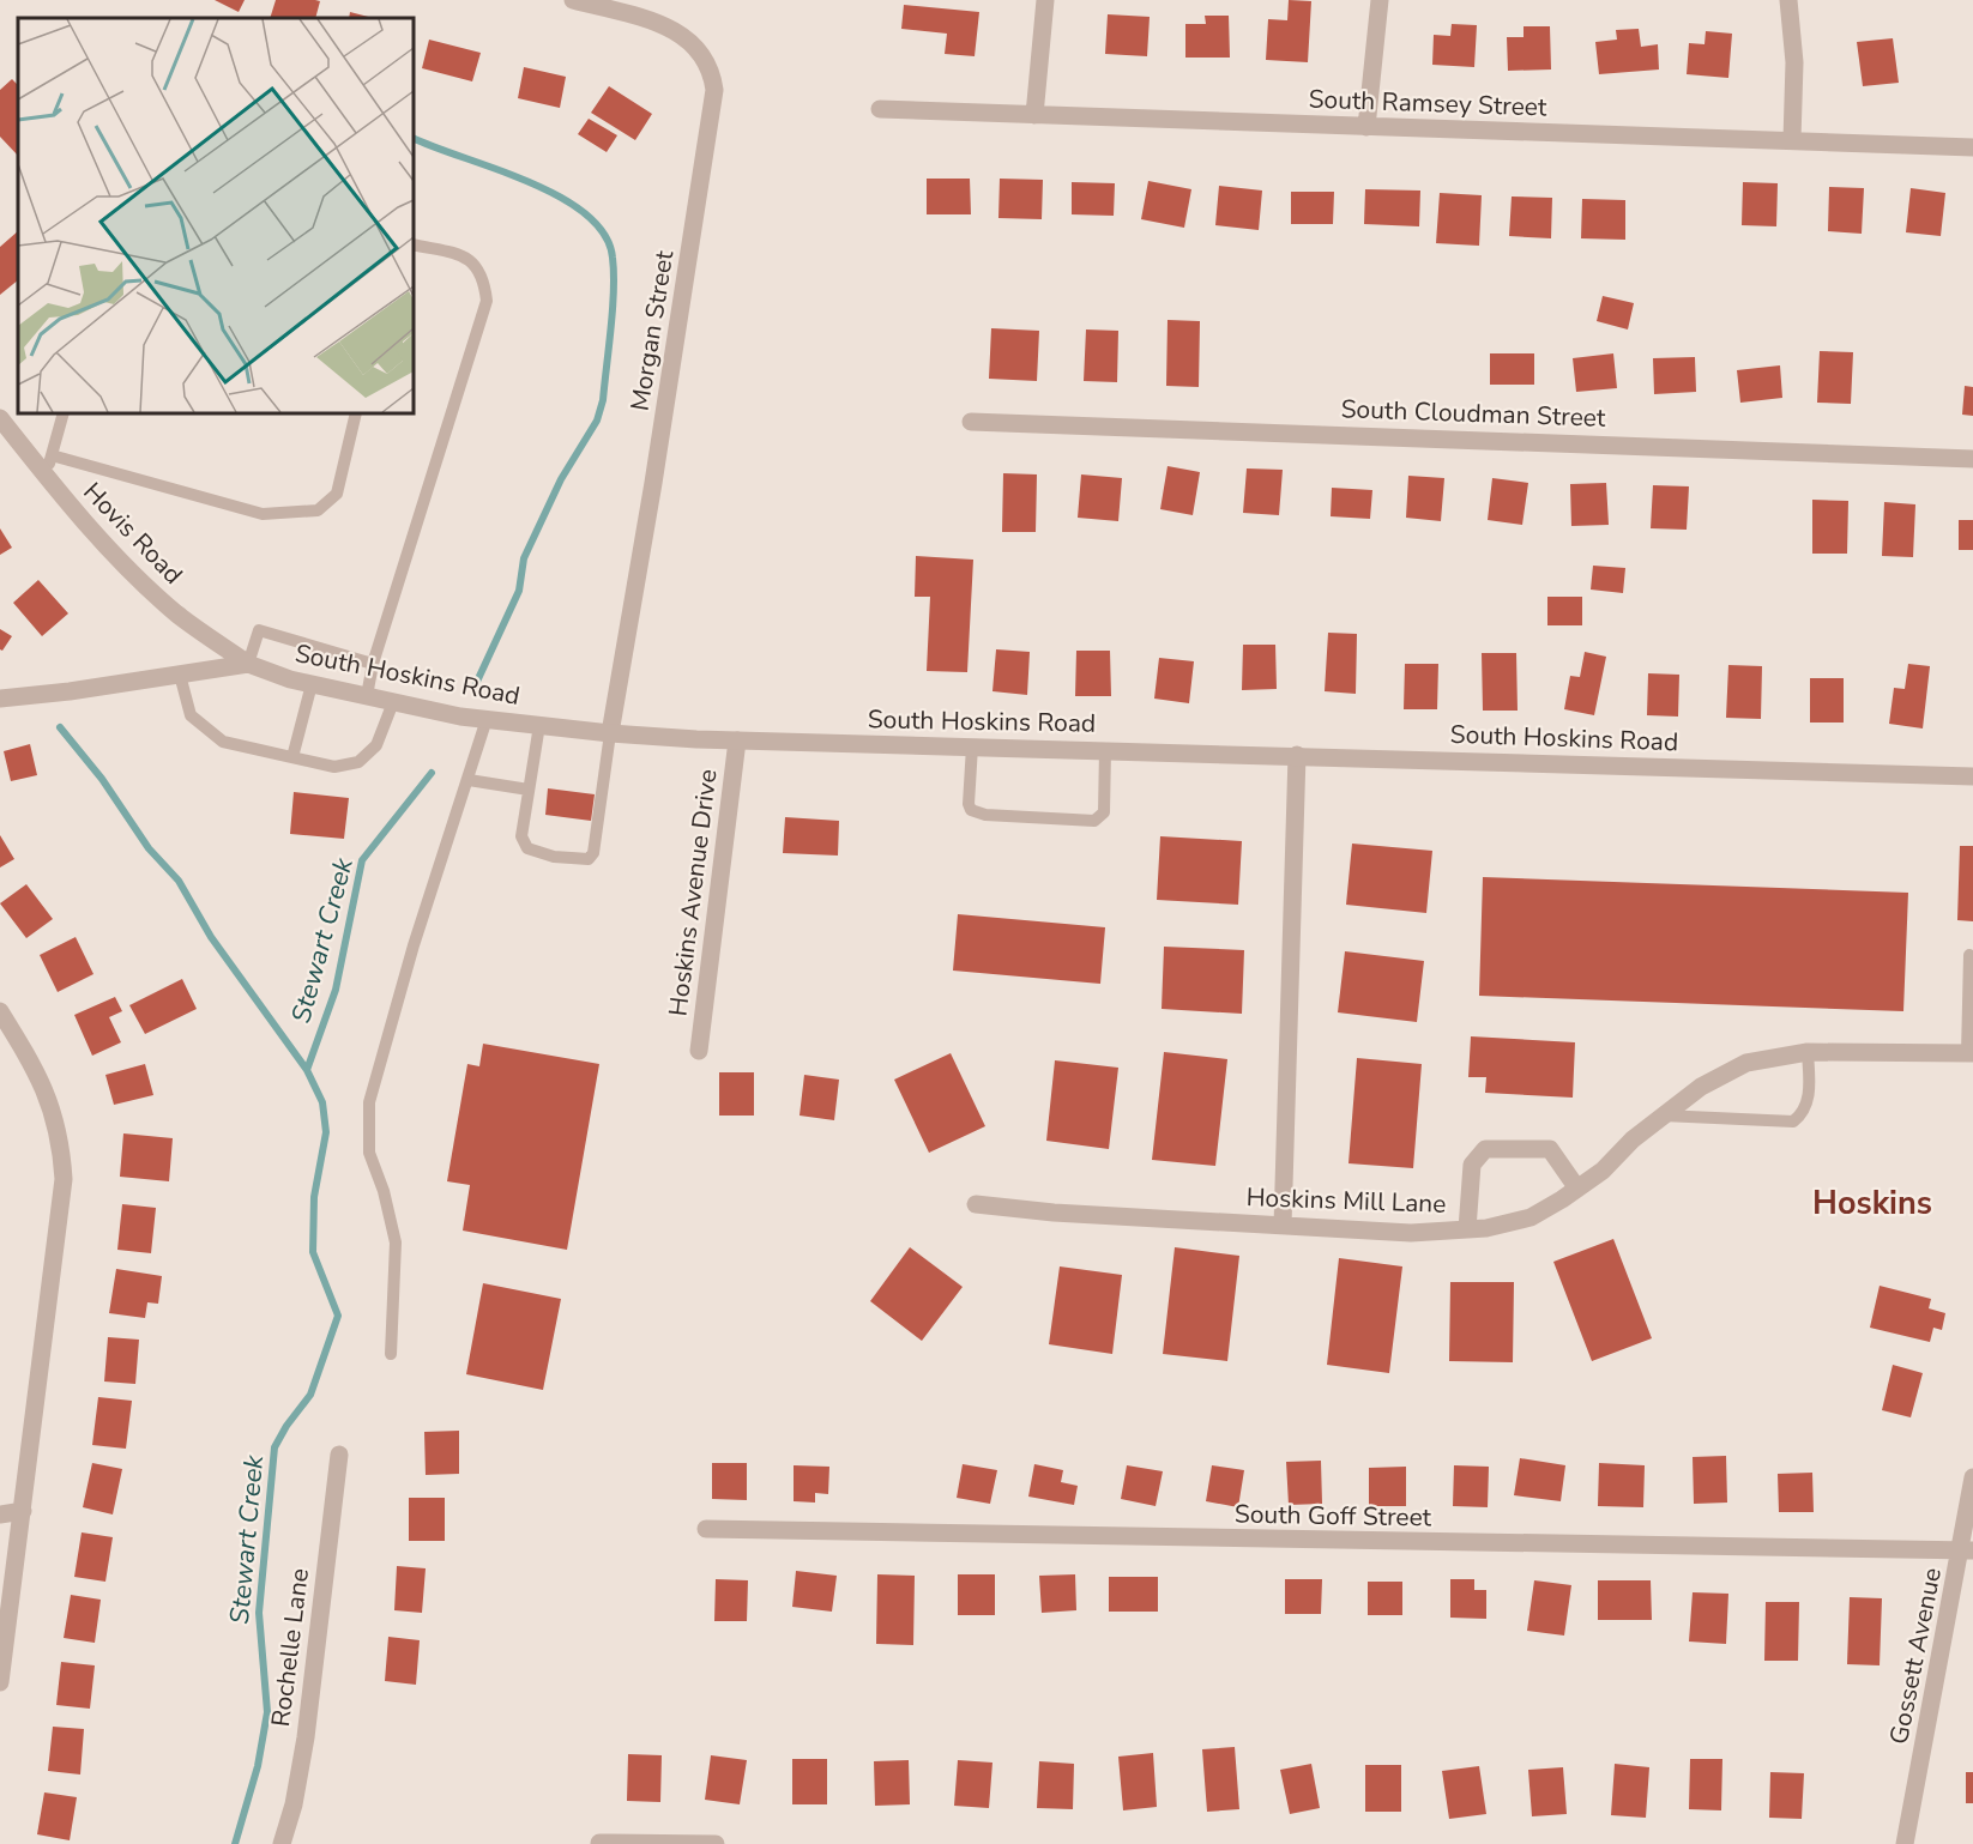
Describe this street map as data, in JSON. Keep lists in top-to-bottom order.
{
  "streets": {
    "street": [
      "South Ramsey Street",
      "Morgan Street",
      "South Cloudman Street",
      "Hovis Road",
      "South Hoskins Road",
      "Hoskins Avenue Drive",
      "Hoskins Mill Lane",
      "South Goff Street",
      "Rochelle Lane",
      "Gossett Avenue"
    ]
  },
  "crossings": [
    ["Morgan Street", "South Hoskins Road"],
    ["Hovis Road", "South Hoskins Road"],
    ["South Hoskins Road", "Hoskins Avenue Drive"],
    ["South Goff Street", "Gossett Avenue"]
  ],
  "districts": ["Hoskins"],
  "water": ["Stewart Creek"]
}
